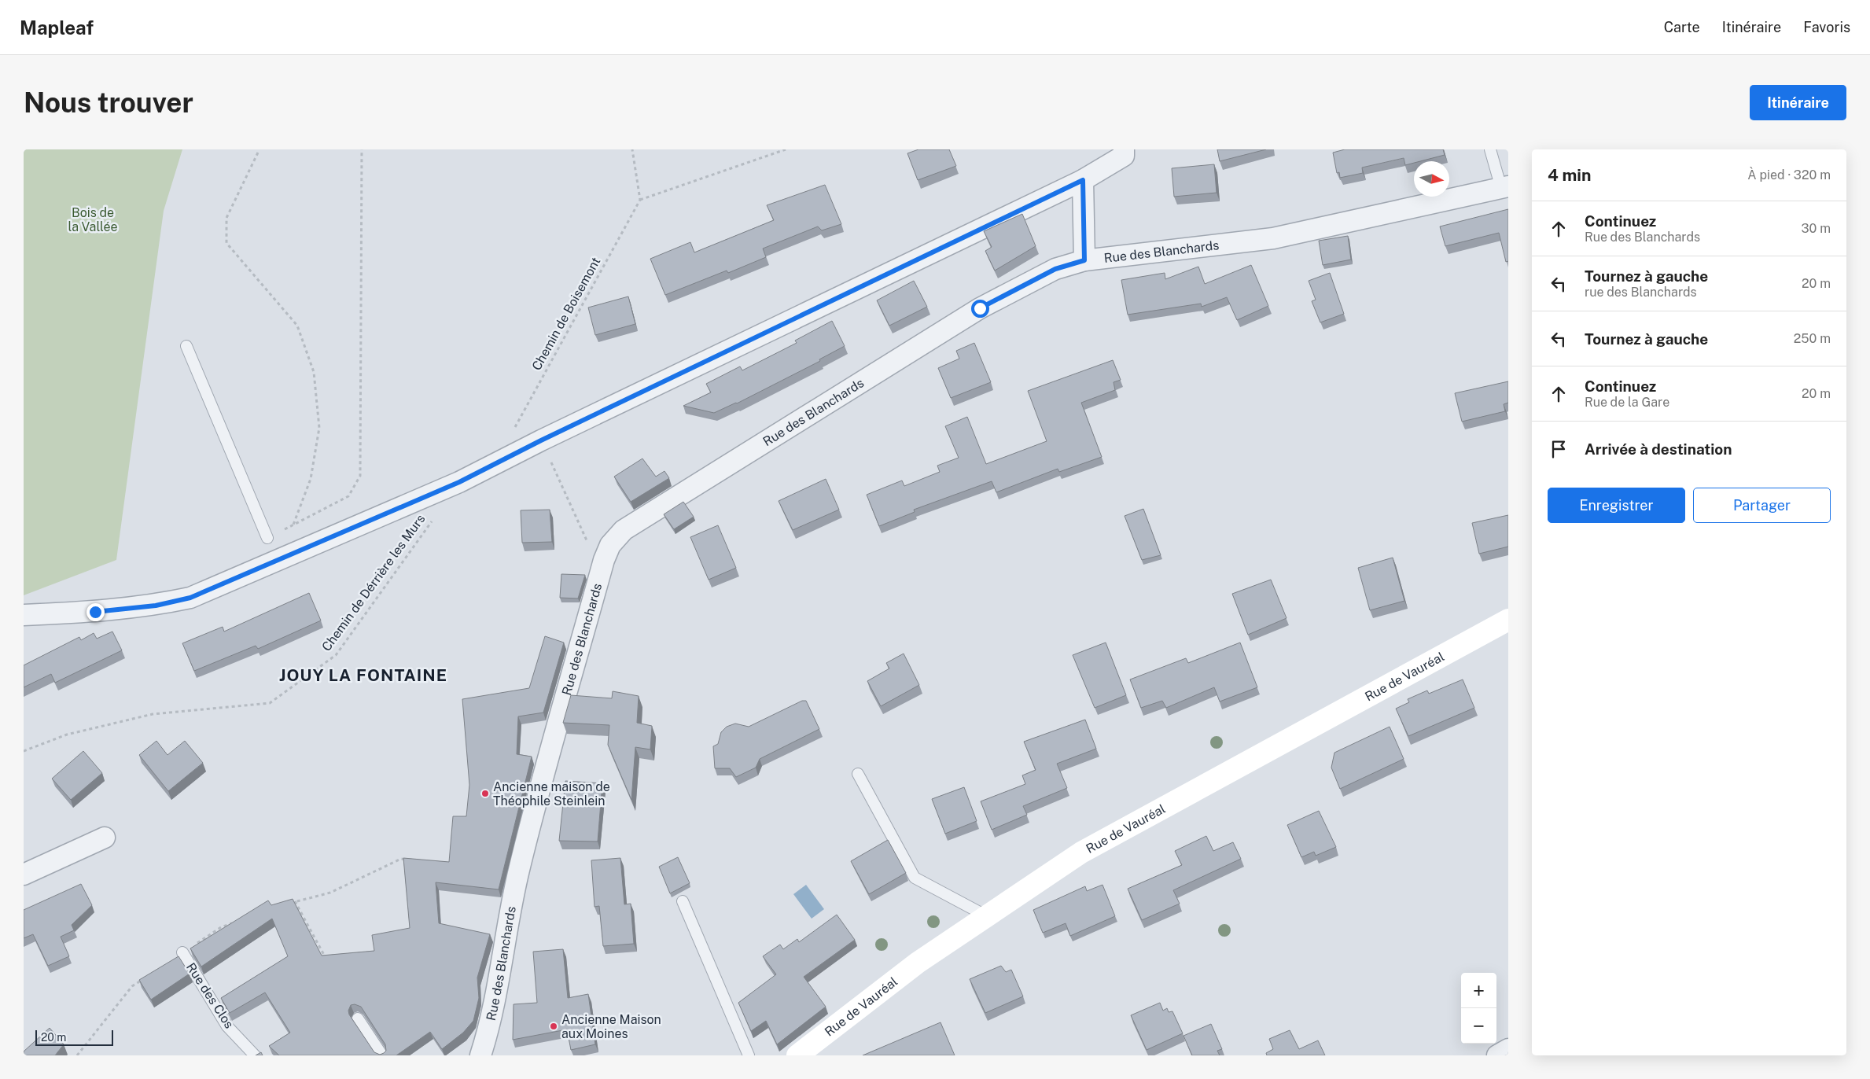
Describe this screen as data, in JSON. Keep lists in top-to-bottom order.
{
  "streets": {
    "street": ["Rue des Blanchards", "Rue de Vauréal"],
    "lane": ["Rue des Clos"],
    "path": ["Chemin de Boisemont", "Chemin de Dérrière les Murs"]
  },
  "districts": ["JOUY LA FONTAINE"],
  "parks": ["Bois de la Vallée"],
  "places": ["Ancienne maison de Théophile Steinlein", "Ancienne Maison aux Moines"],
  "scale_bar": "20 m",
  "north": "right",
  "page": {
    "header": "Mapleaf",
    "nav": ["Carte", "Itinéraire", "Favoris"],
    "buttons": [
      "Itinéraire",
      ["Enregistrer", "Partager"]
    ],
    "title": "Nous trouver",
    "heading": ["4 min", "À pied · 320 m"],
    "list": [
      ["Continuez", "Rue des Blanchards", "30 m"],
      ["Tournez à gauche", "rue des Blanchards", "20 m"],
      ["Tournez à gauche", "250 m"],
      ["Continuez", "Rue de la Gare", "20 m"],
      "Arrivée à destination"
    ],
    "map_buttons": ["+", "−"],
    "scale": "20 m"
  }
}
